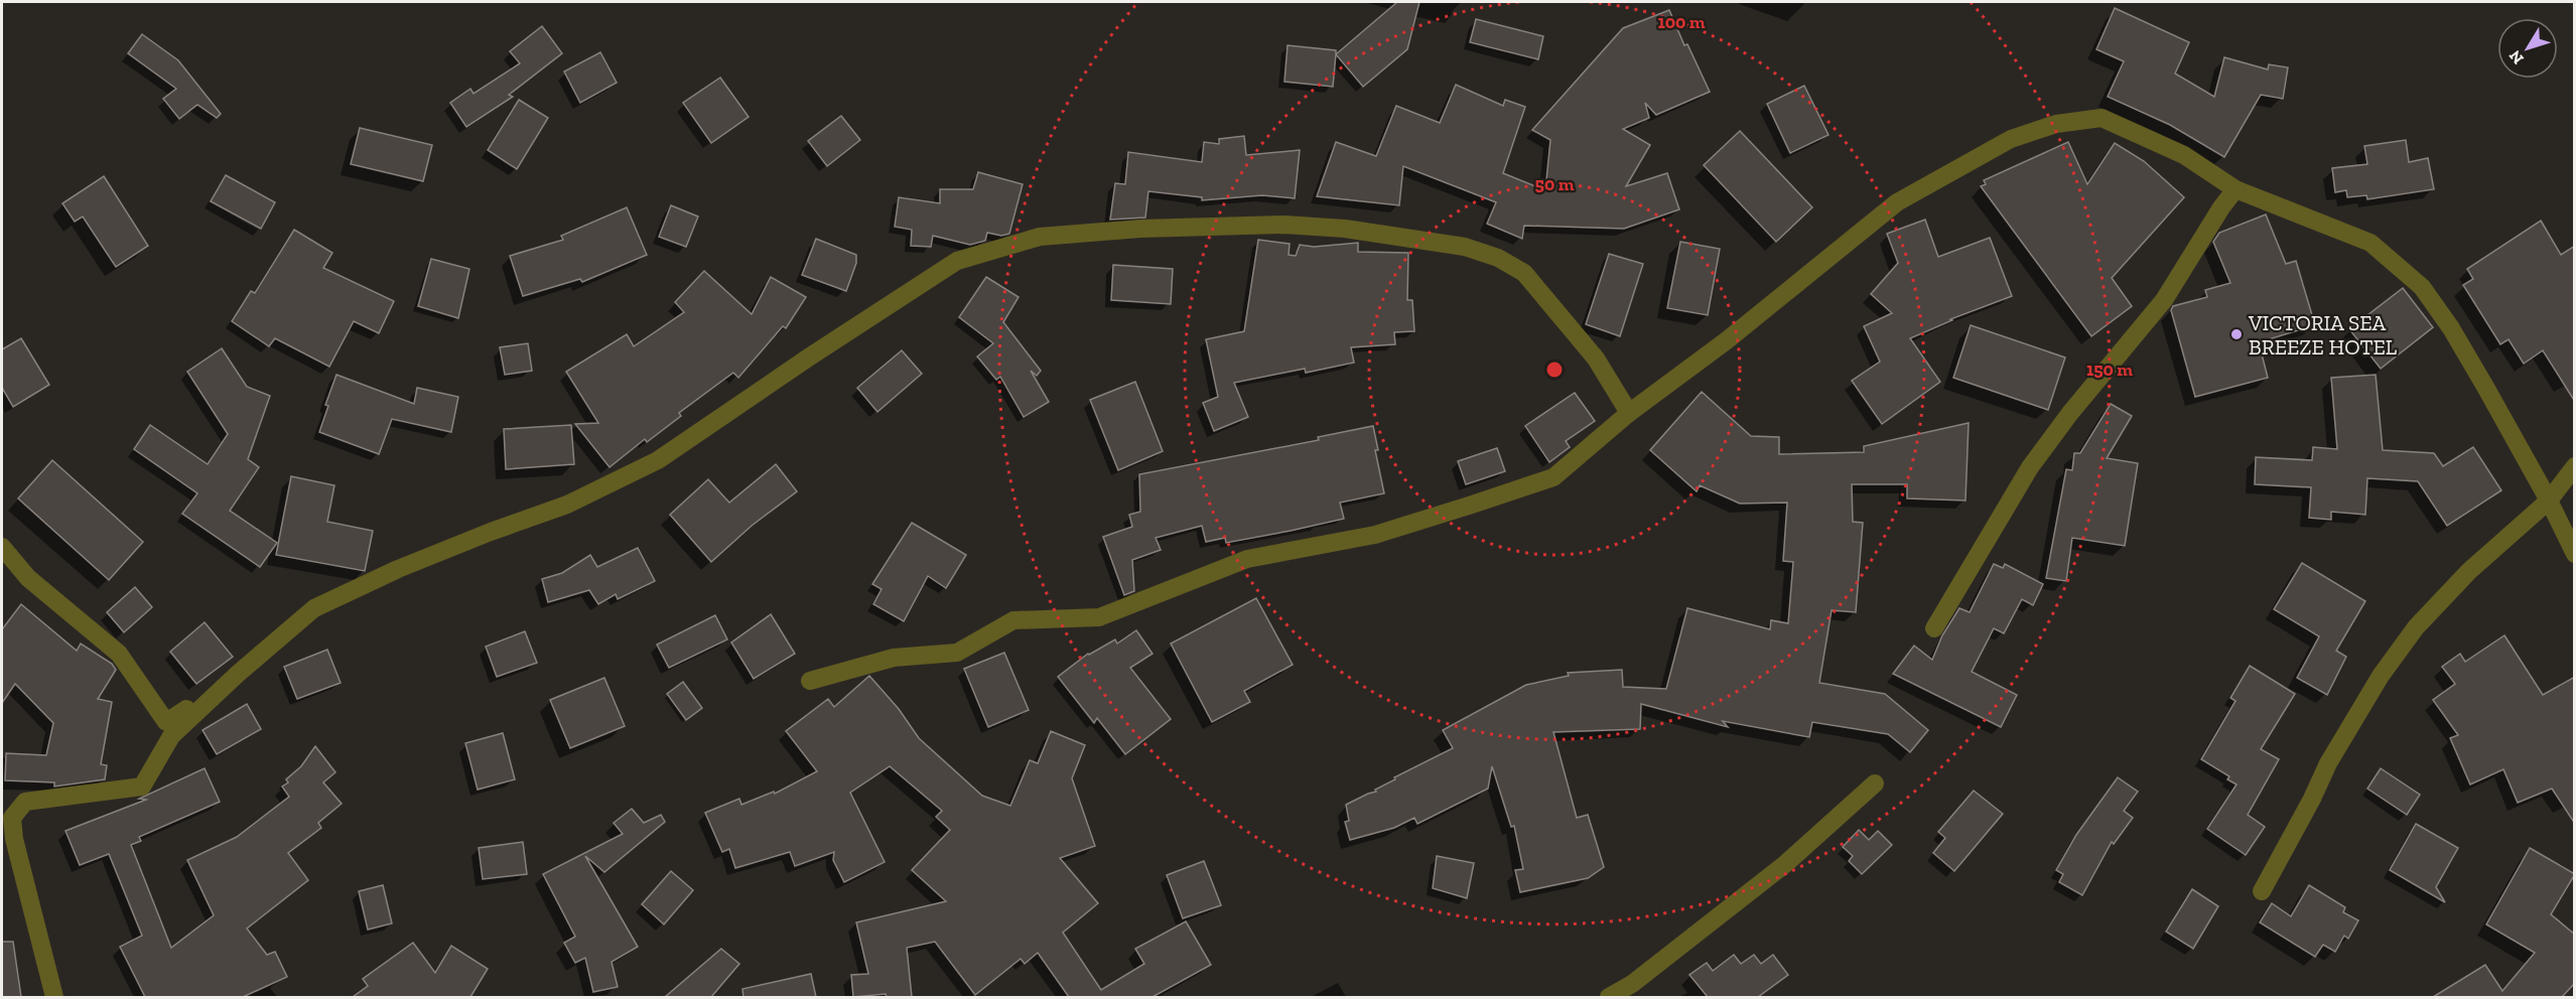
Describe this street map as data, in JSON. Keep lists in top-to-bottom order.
{
  "places": ["VICTORIA SEA BREEZE HOTEL"],
  "north": "bottom left",
  "rings": ["100 m", "50 m", "150 m"]
}
